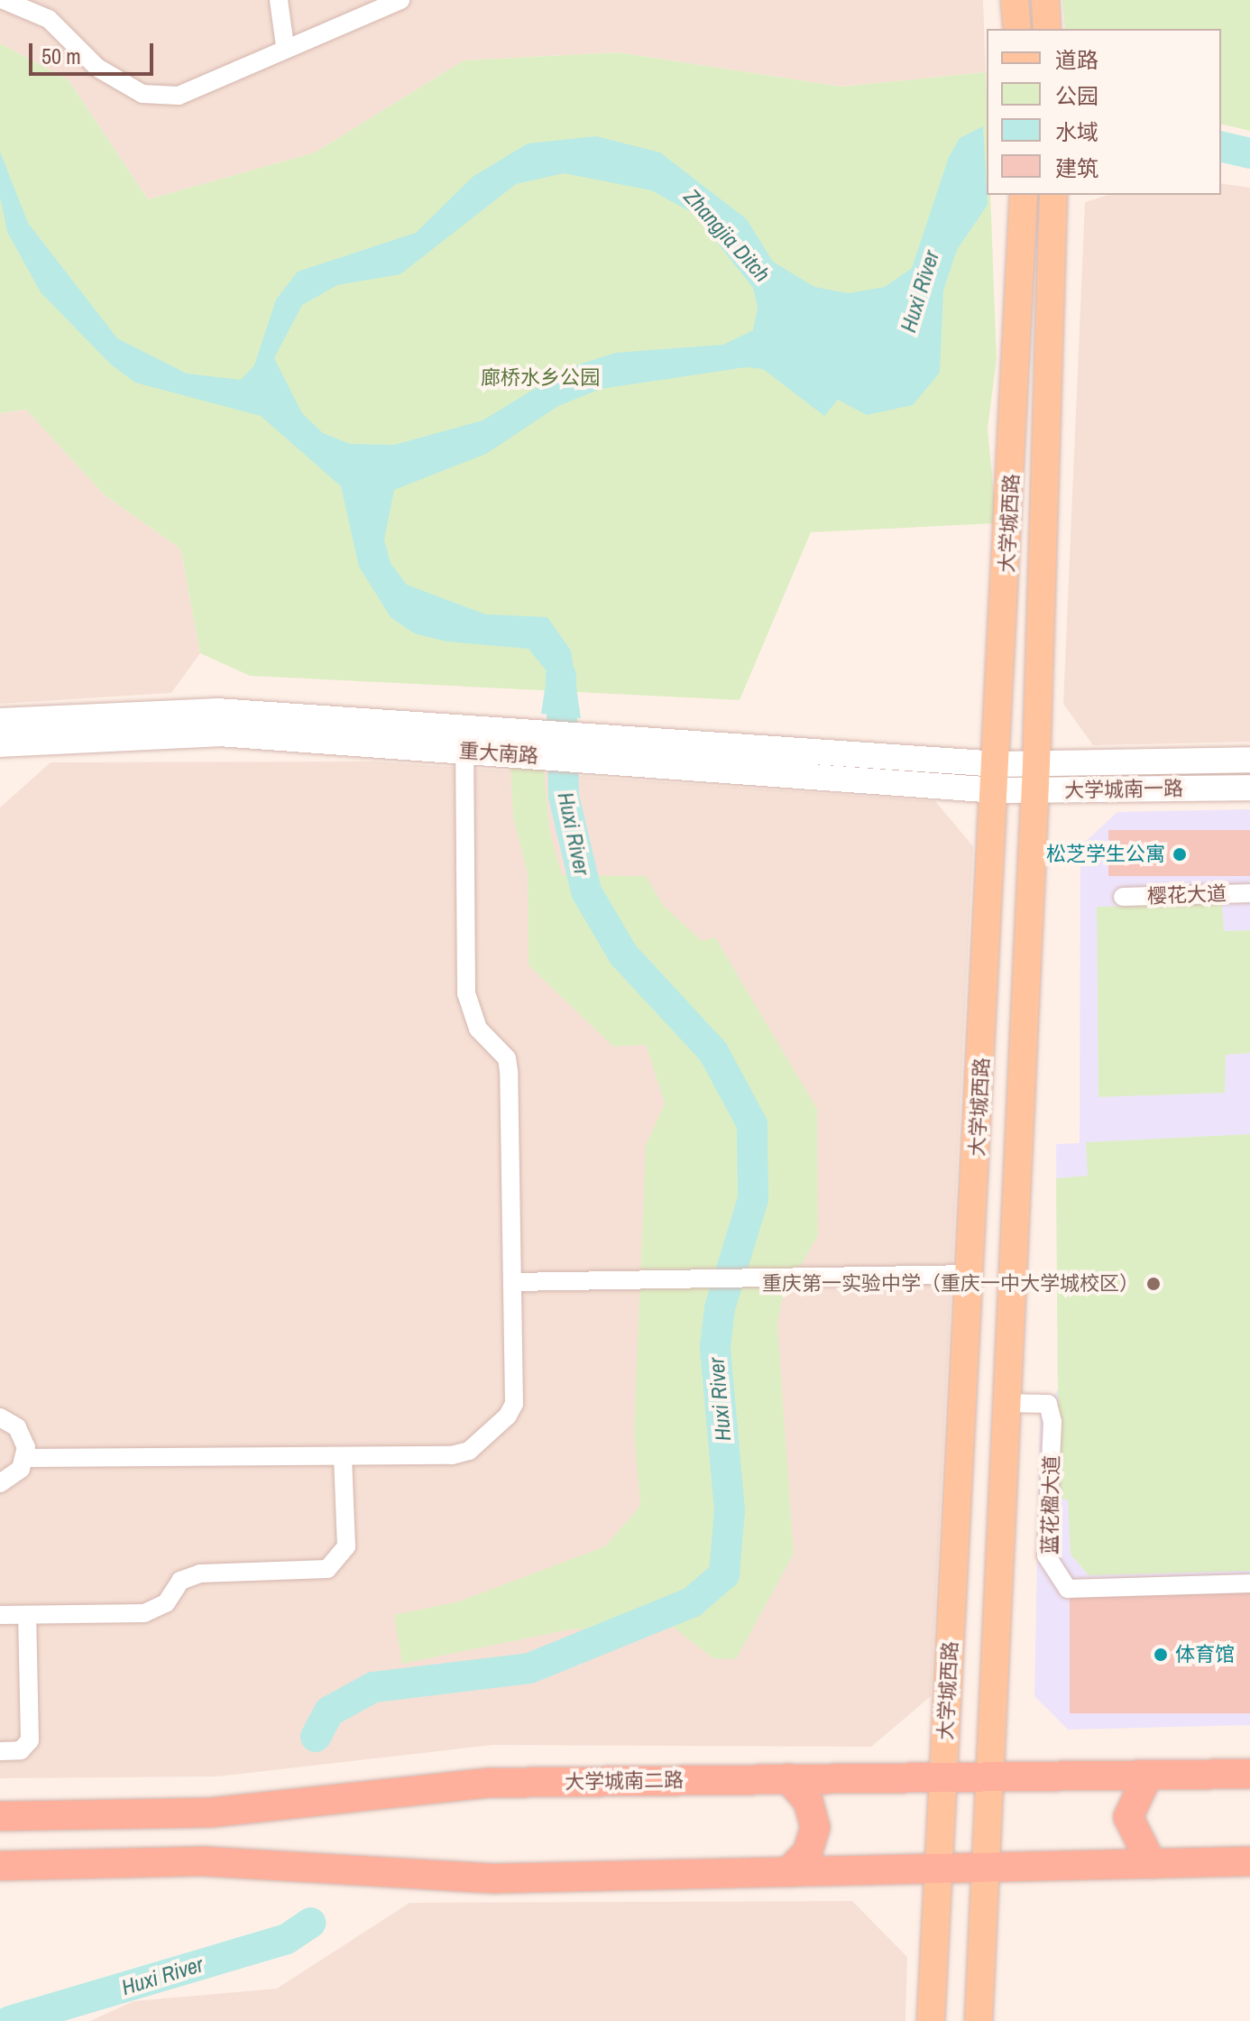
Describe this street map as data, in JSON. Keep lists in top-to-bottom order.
{
  "streets": {
    "highway": ["大学城南二路"],
    "main road": ["大学城西路", "重大南路", "大学城南一路"],
    "street": ["樱花大道", "蓝花楹大道"]
  },
  "crossings": [
    ["大学城西路", "重大南路"],
    ["大学城西路", "大学城南一路"],
    ["大学城西路", "蓝花楹大道"],
    ["大学城西路", "大学城南二路"],
    ["重大南路", "大学城南一路"]
  ],
  "water": ["Zhangjia Ditch", "Huxi River"],
  "parks": ["廊桥水乡公园"],
  "places": ["松芝学生公寓", "重庆第一实验中学（重庆一中大学城校区）", "体育馆"],
  "legend": [
    "道路",
    "公园",
    "水域",
    "建筑"
  ],
  "scale_bar": "50 m"
}
